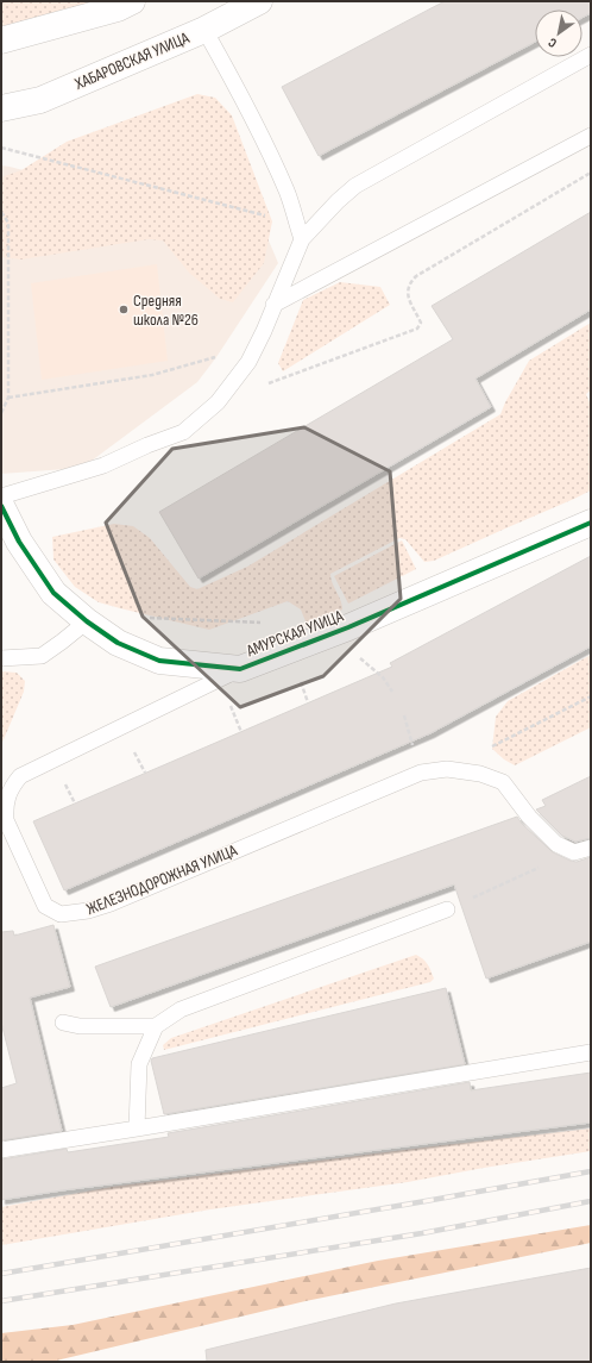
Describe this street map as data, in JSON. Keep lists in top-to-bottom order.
{
  "streets": {
    "street": ["ХАБАРОВСКАЯ УЛИЦА", "АМУРСКАЯ УЛИЦА"],
    "lane": ["ЖЕЛЕЗНОДОРОЖНАЯ УЛИЦА"]
  },
  "crossings": [
    ["АМУРСКАЯ УЛИЦА", "ЖЕЛЕЗНОДОРОЖНАЯ УЛИЦА"]
  ],
  "places": ["Средняя школа №26"],
  "north": "bottom left"
}
